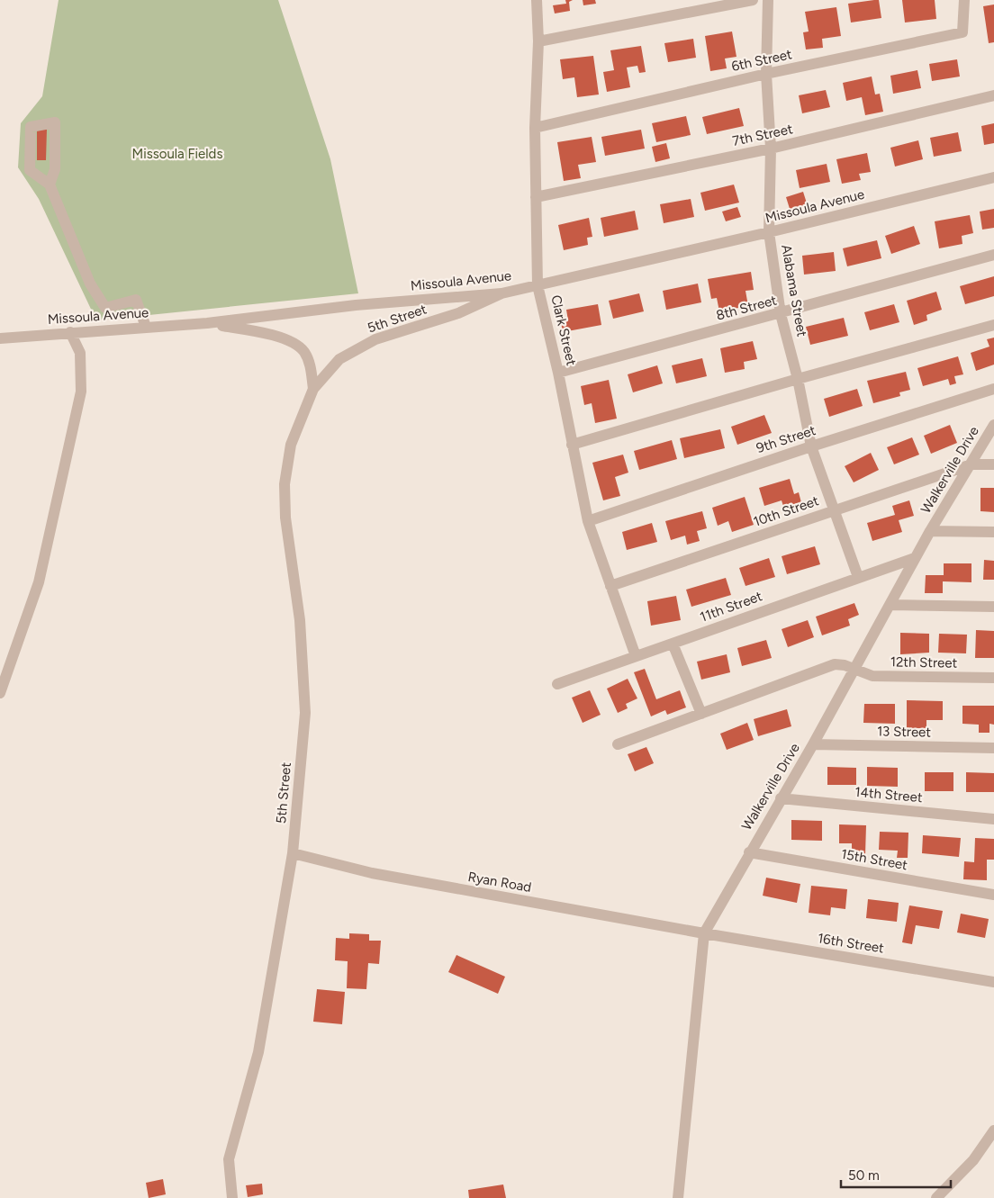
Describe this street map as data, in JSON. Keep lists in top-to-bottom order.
{
  "streets": {
    "street": [
      "6th Street",
      "7th Street",
      "Missoula Avenue",
      "Alabama Street",
      "8th Street",
      "5th Street",
      "Clark Street",
      "9th Street",
      "Walkerville Drive",
      "10th Street",
      "11th Street",
      "12th Street",
      "13 Street",
      "14th Street",
      "15th Street",
      "Ryan Road",
      "16th Street"
    ]
  },
  "crossings": [
    ["6th Street", "Alabama Street"],
    ["6th Street", "Clark Street"],
    ["7th Street", "Alabama Street"],
    ["7th Street", "Clark Street"],
    ["Missoula Avenue", "Alabama Street"],
    ["Missoula Avenue", "5th Street"],
    ["Missoula Avenue", "Clark Street"],
    ["Alabama Street", "8th Street"],
    ["Alabama Street", "9th Street"],
    ["Alabama Street", "10th Street"],
    ["Alabama Street", "11th Street"],
    ["8th Street", "Clark Street"],
    ["5th Street", "Ryan Road"],
    ["Clark Street", "9th Street"],
    ["Clark Street", "10th Street"],
    ["Clark Street", "11th Street"],
    ["Walkerville Drive", "10th Street"],
    ["Walkerville Drive", "11th Street"],
    ["Walkerville Drive", "12th Street"],
    ["Walkerville Drive", "13 Street"],
    ["Walkerville Drive", "14th Street"],
    ["Walkerville Drive", "15th Street"],
    ["Walkerville Drive", "Ryan Road"],
    ["Walkerville Drive", "16th Street"],
    ["Ryan Road", "16th Street"]
  ],
  "parks": ["Missoula Fields"],
  "scale_bar": "50 m"
}
